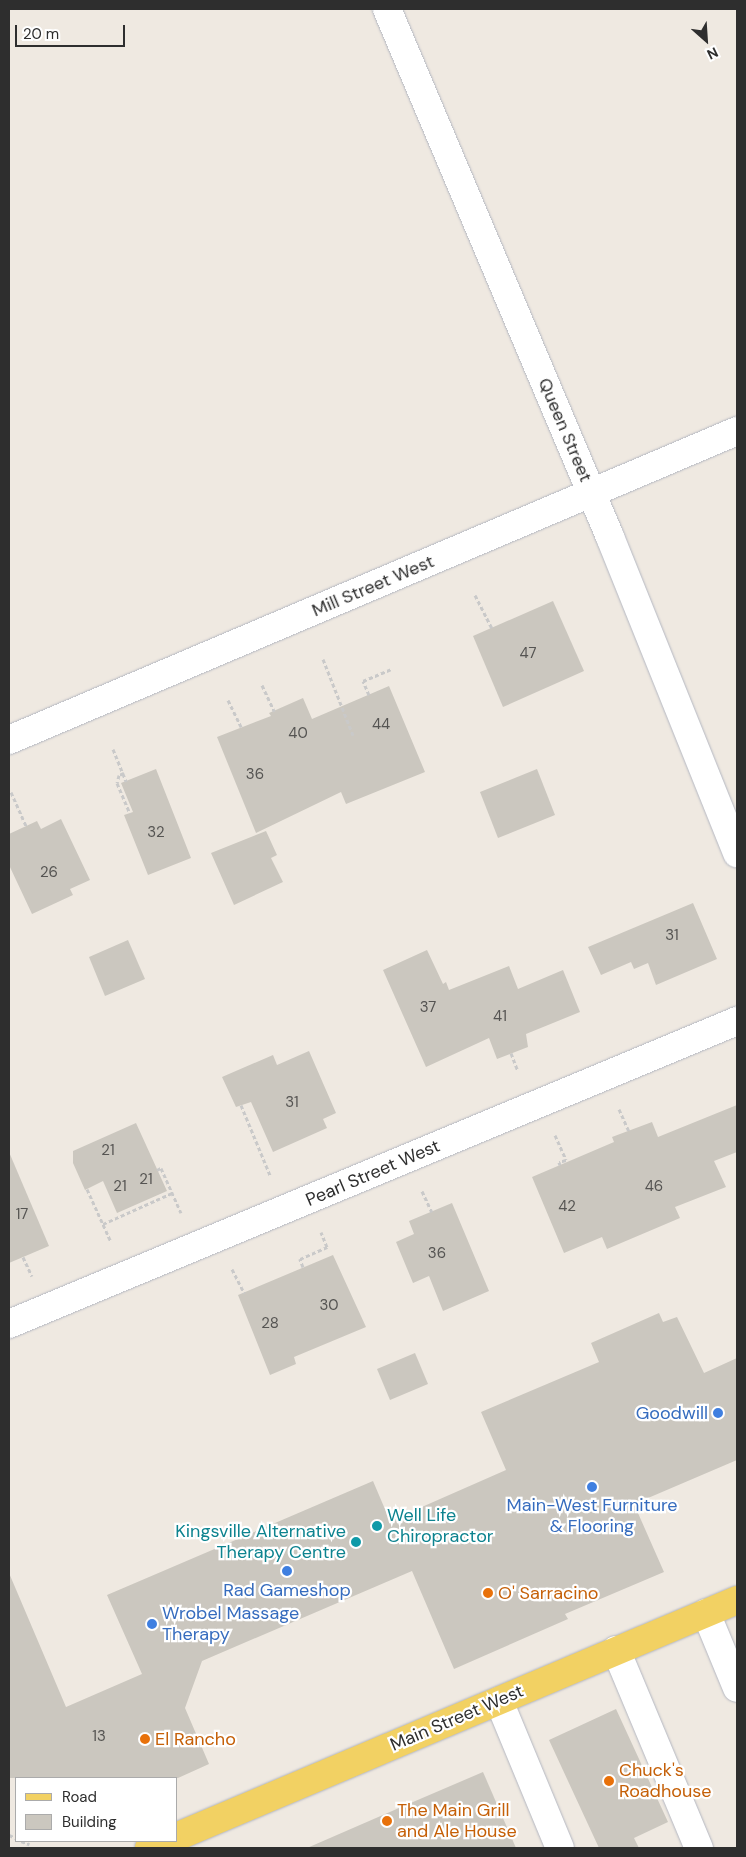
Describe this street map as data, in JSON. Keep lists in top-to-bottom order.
{
  "streets": {
    "main road": ["Main Street West"],
    "street": ["Queen Street", "Mill Street West", "Pearl Street West"]
  },
  "crossings": [
    ["Queen Street", "Mill Street West"]
  ],
  "places": [
    "Goodwill",
    "Main-West Furniture & Flooring",
    "Well Life Chiropractor",
    "Kingsville Alternative Therapy Centre",
    "Rad Gameshop",
    "O' Sarracino",
    "Wrobel Massage Therapy",
    "El Rancho",
    "Chuck's Roadhouse",
    "The Main Grill and Ale House"
  ],
  "house_numbers": [
    "47",
    "44",
    "40",
    "36",
    "32",
    "26",
    "31",
    "37",
    "41",
    "31",
    "21",
    "21",
    "21",
    "46",
    "42",
    "17",
    "36",
    "30",
    "28",
    "13"
  ],
  "legend": ["Road", "Building"],
  "scale_bar": "20 m",
  "north": "bottom right"
}
